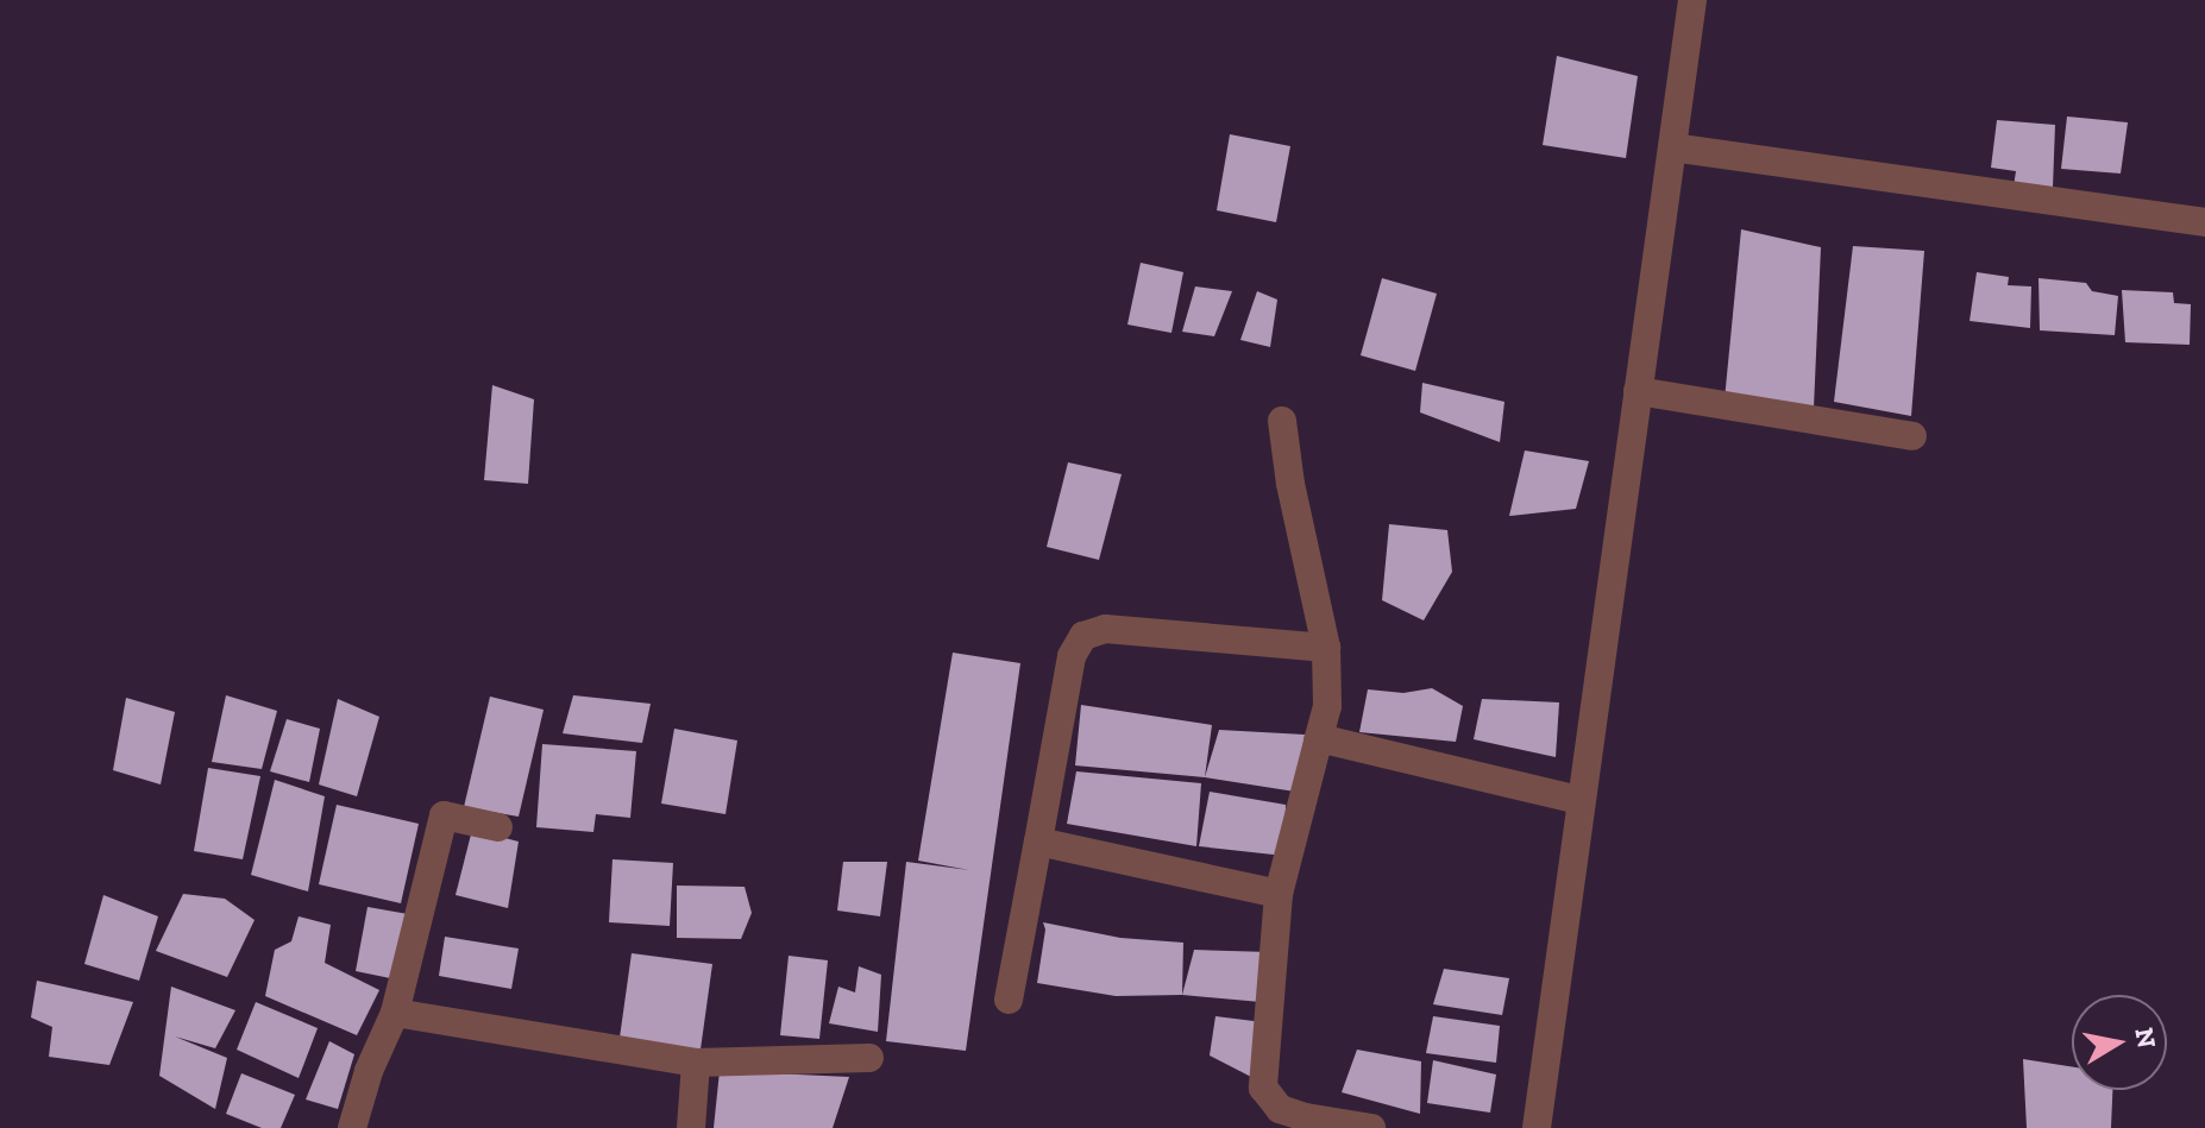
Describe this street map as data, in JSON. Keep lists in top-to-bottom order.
{
  "north": "right"
}
